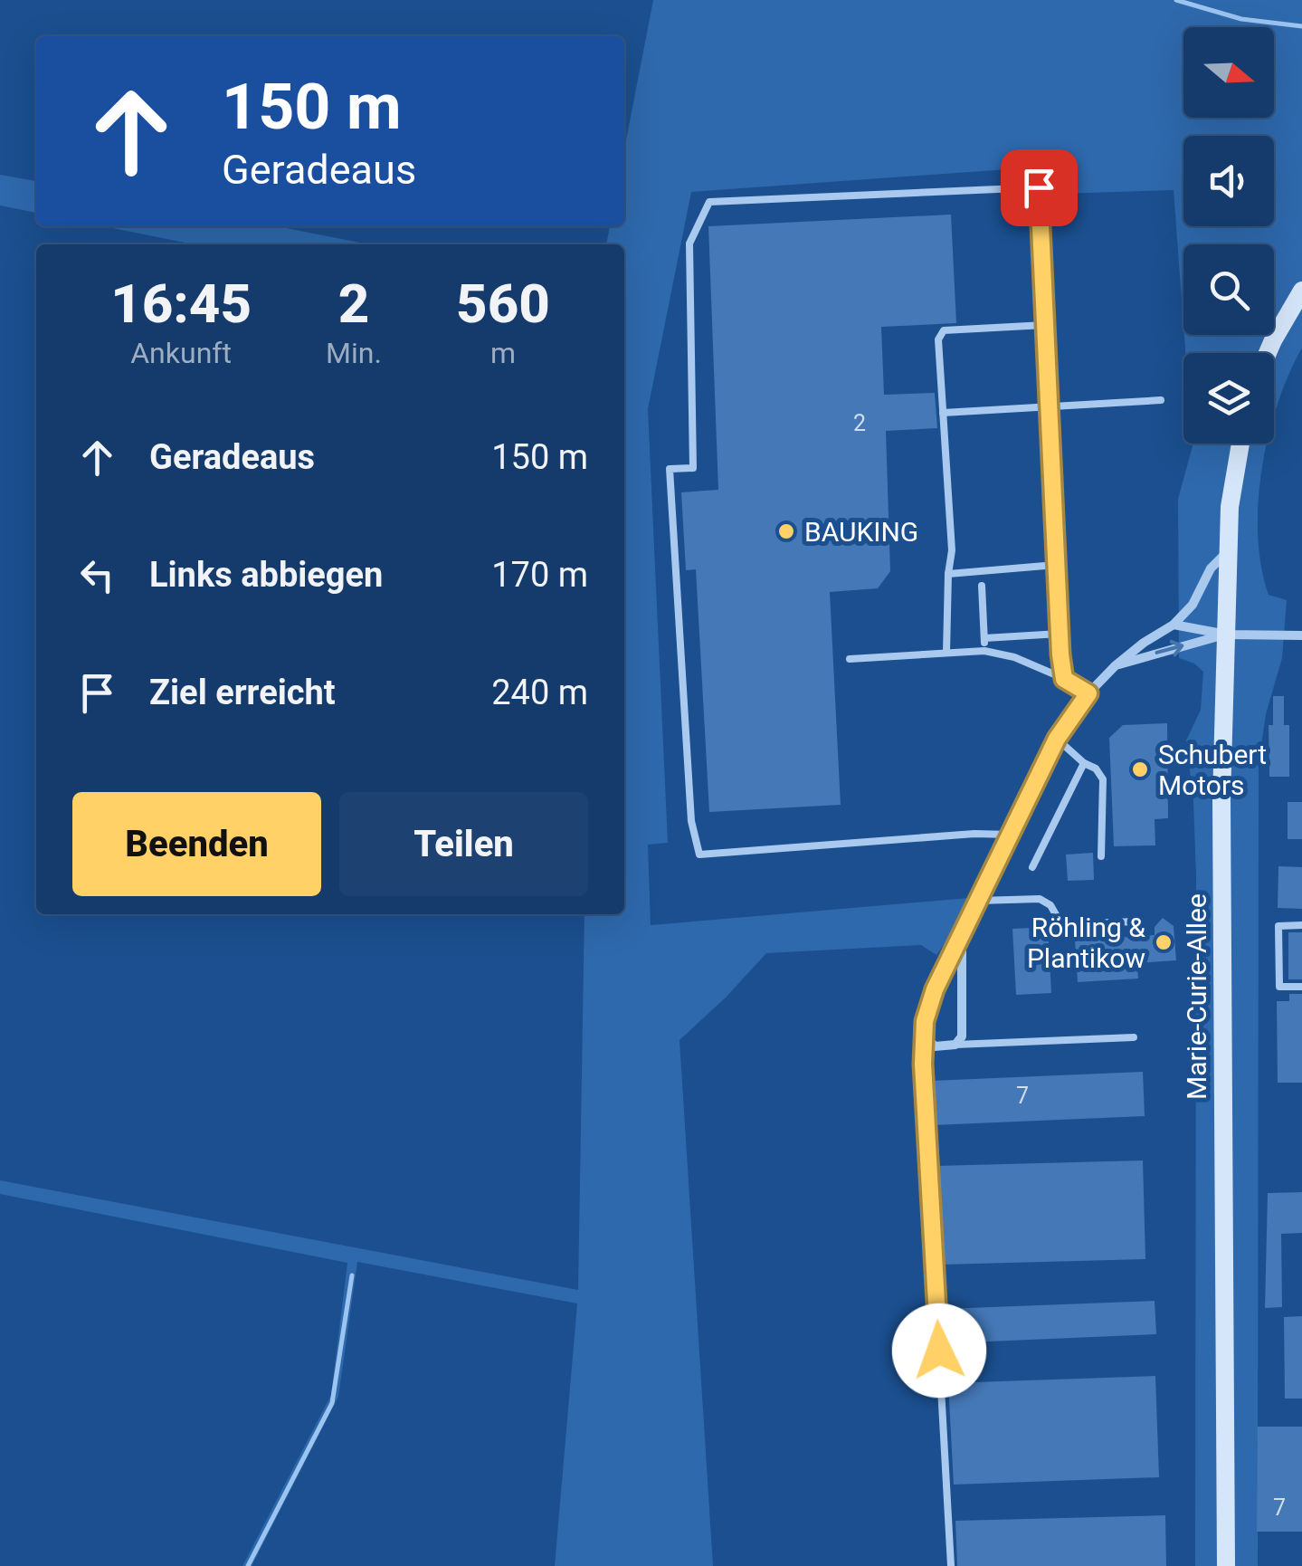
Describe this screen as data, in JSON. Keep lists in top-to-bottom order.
{
  "streets": {
    "main road": ["Marie-Curie-Allee"]
  },
  "places": ["BAUKING", "Schubert Motors", "Röhling & Plantikow"],
  "house_numbers": ["2", "7", "7"],
  "north": "right",
  "page": {
    "turn": ["150 m", "Geradeaus"],
    "eta": [
      "16:45",
      "Ankunft",
      "2",
      "Min.",
      "560",
      "m"
    ],
    "list": [
      {
        "name": "Geradeaus",
        "value": "150 m"
      },
      {
        "name": "Links abbiegen",
        "value": "170 m"
      },
      {
        "name": "Ziel erreicht",
        "value": "240 m"
      }
    ],
    "buttons": ["Beenden", "Teilen"]
  }
}
